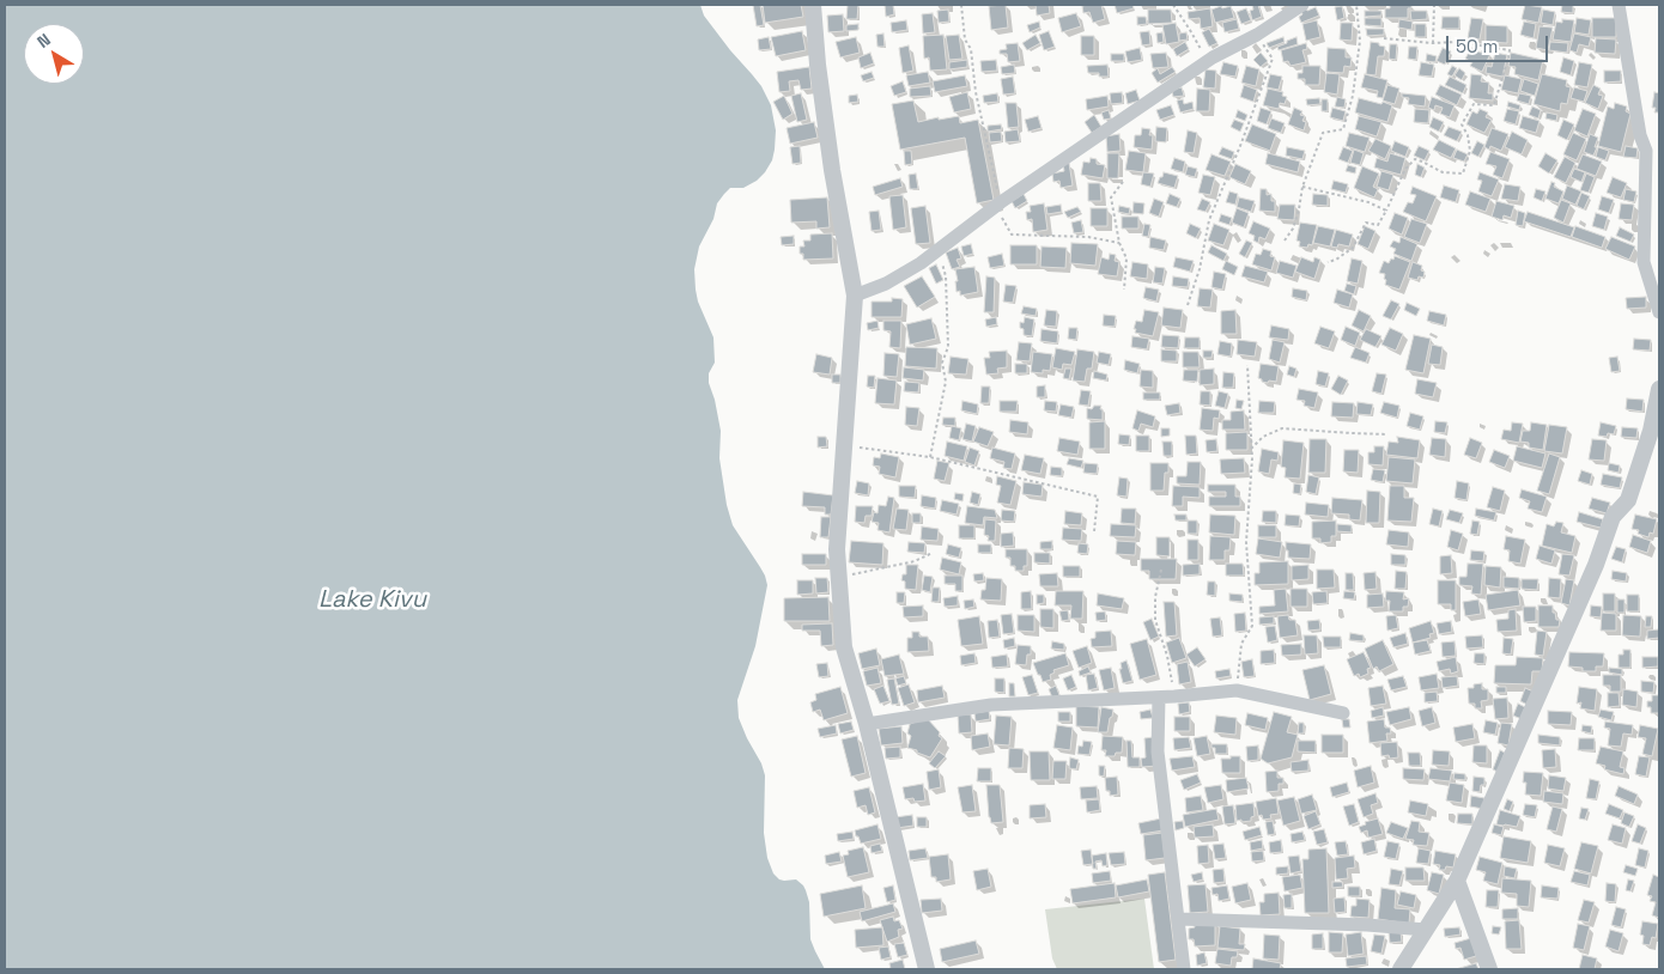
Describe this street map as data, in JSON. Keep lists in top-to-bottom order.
{
  "water": ["Lake Kivu"],
  "scale_bar": "50 m",
  "north": "top left"
}
